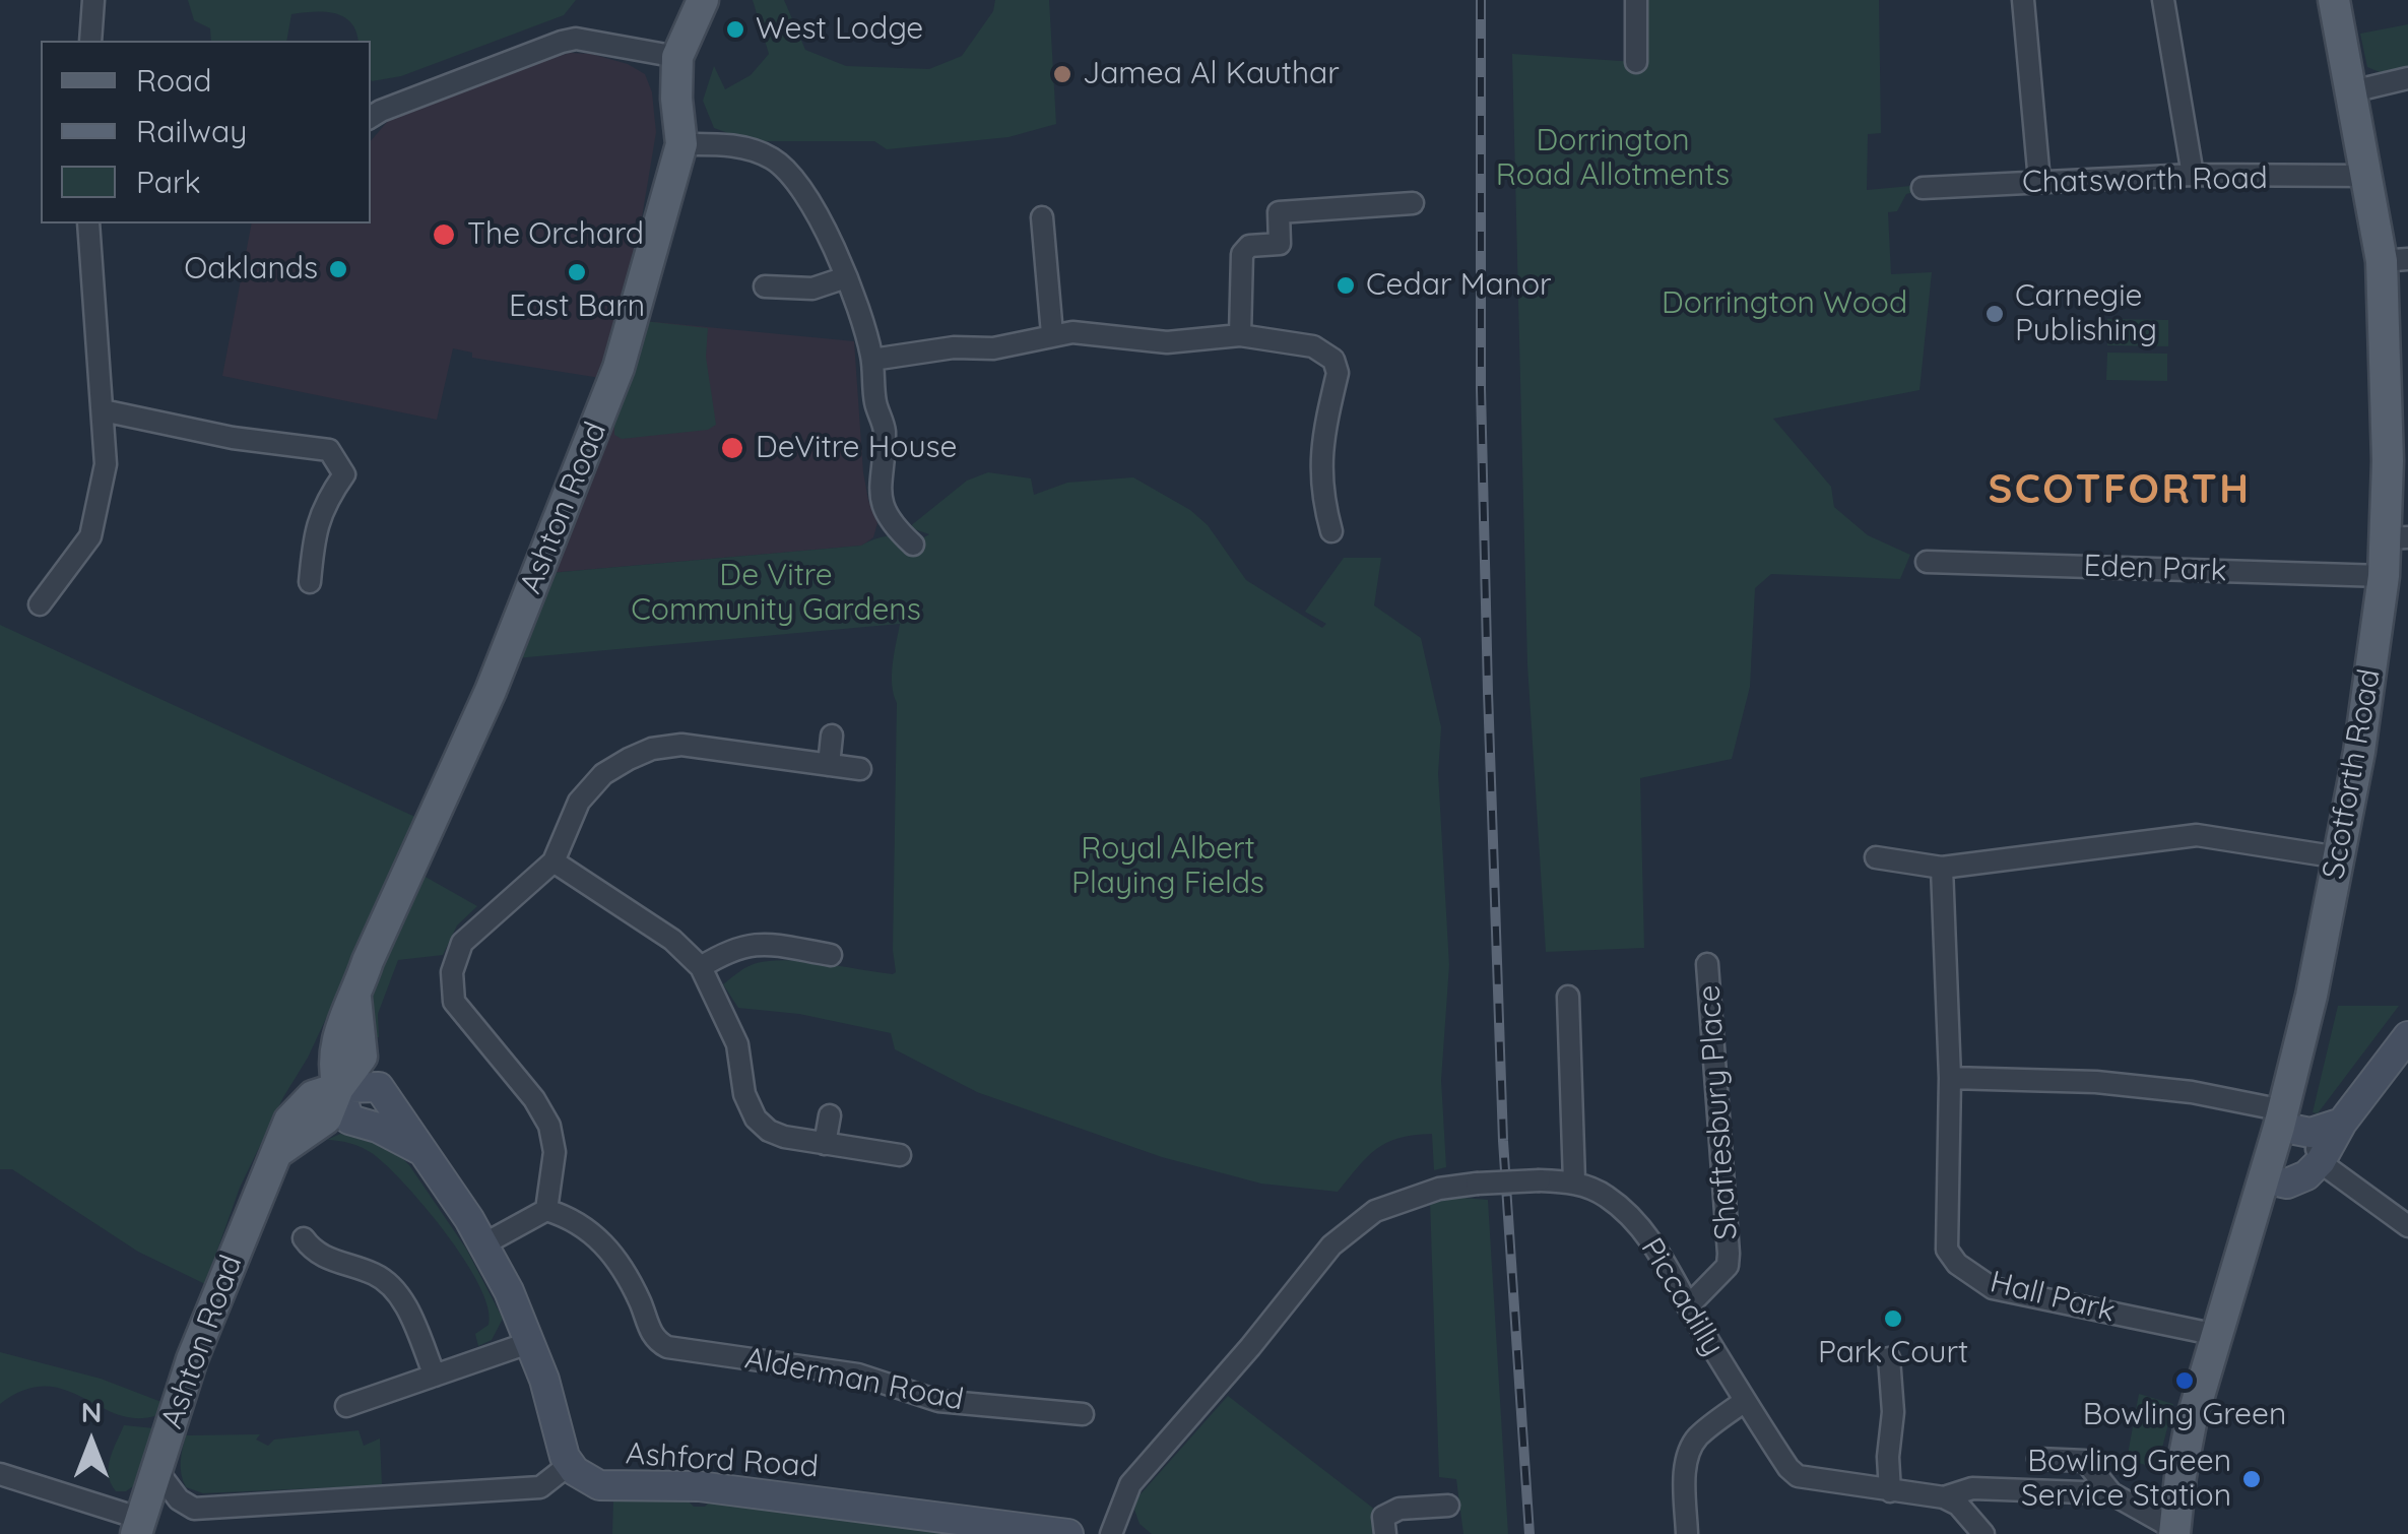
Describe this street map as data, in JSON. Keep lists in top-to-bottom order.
{
  "streets": {
    "main road": ["Ashton Road", "Scotforth Road"],
    "street": [
      "Chatsworth Road",
      "Eden Park",
      "Shaftesbury Place",
      "Piccadilly",
      "Hall Park",
      "Alderman Road",
      "Ashford Road"
    ]
  },
  "crossings": [
    ["Chatsworth Road", "Scotforth Road"],
    ["Eden Park", "Scotforth Road"],
    ["Scotforth Road", "Piccadilly"],
    ["Scotforth Road", "Hall Park"],
    ["Shaftesbury Place", "Piccadilly"]
  ],
  "districts": ["SCOTFORTH"],
  "parks": [
    "Dorrington Road Allotments",
    "Dorrington Wood",
    "De Vitre Community Gardens",
    "Royal Albert Playing Fields"
  ],
  "places": [
    "West Lodge",
    "Jamea Al Kauthar",
    "The Orchard",
    "Oaklands",
    "East Barn",
    "Cedar Manor",
    "Carnegie Publishing",
    "DeVitre House",
    "Park Court",
    "Bowling Green",
    "Bowling Green Service Station"
  ],
  "legend": ["Road", "Railway", "Park"],
  "north": "top"
}
